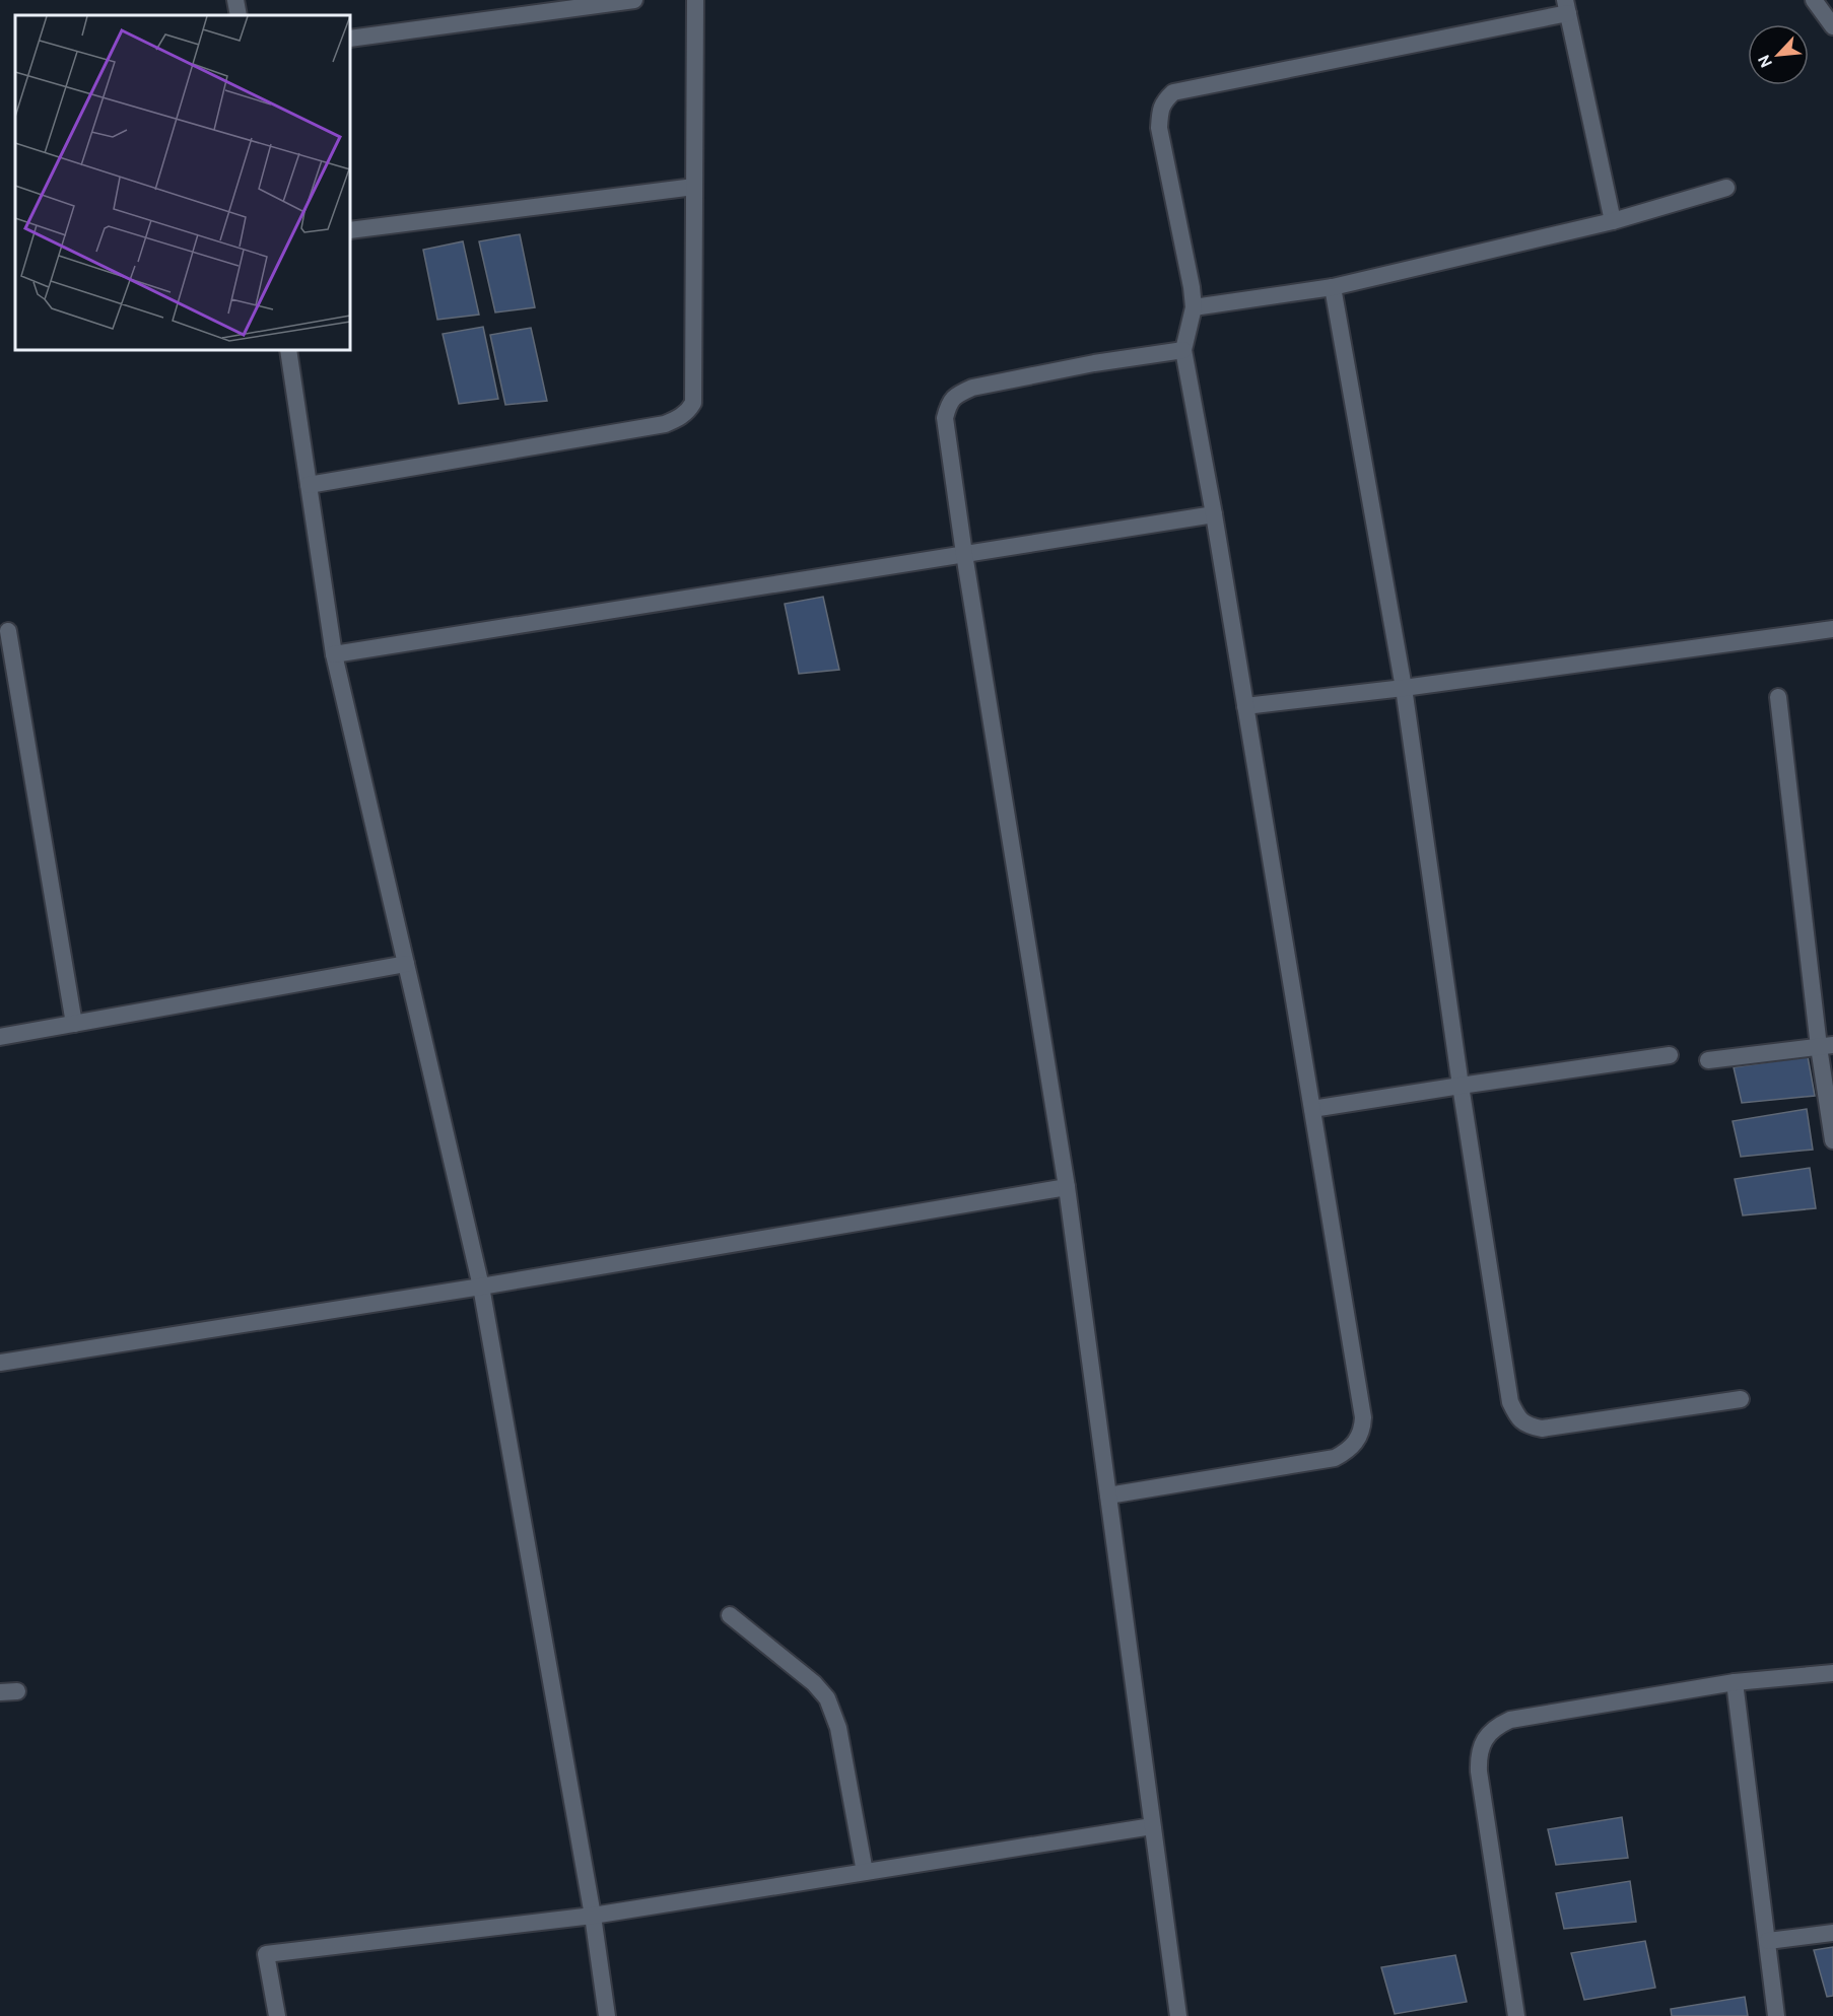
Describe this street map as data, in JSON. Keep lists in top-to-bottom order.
{
  "north": "bottom left"
}
